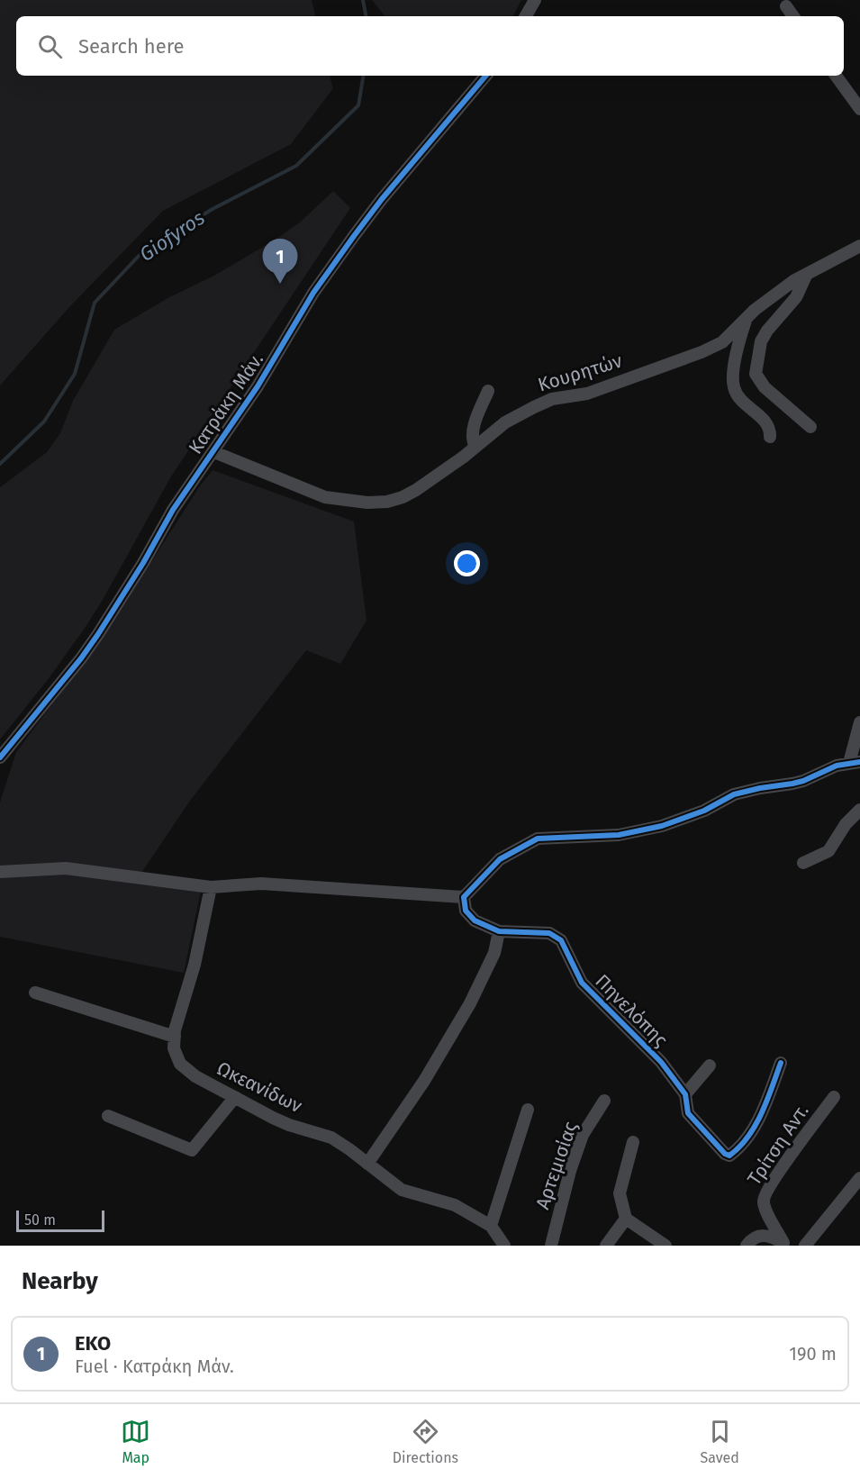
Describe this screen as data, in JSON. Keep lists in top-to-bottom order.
{
  "streets": {
    "street": [
      "Κουρητών",
      "Κατράκη Μάν.",
      "Πηνελόπης",
      "Ωκεανίδων",
      "Τρίτση Αντ.",
      "Αρτεμισίας"
    ]
  },
  "crossings": [
    ["Κουρητών", "Κατράκη Μάν."]
  ],
  "water": ["Giofyros"],
  "scale_bar": "50 m",
  "page": {
    "search": "Search here",
    "pins": "1",
    "scale": "50 m",
    "heading": "Nearby",
    "list": [
      {
        "mark": "1",
        "name": "EKO",
        "note": "Fuel · Κατράκη Μάν.",
        "value": "190 m"
      }
    ],
    "nav": ["Map", "Directions", "Saved"]
  }
}
